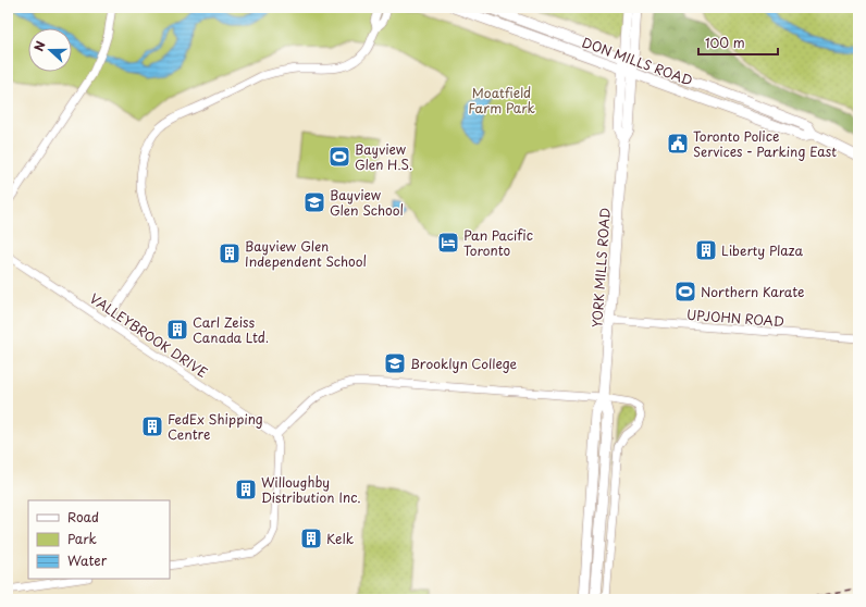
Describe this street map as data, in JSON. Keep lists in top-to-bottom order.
{
  "streets": {
    "main road": ["DON MILLS ROAD", "YORK MILLS ROAD"],
    "street": ["UPJOHN ROAD", "VALLEYBROOK DRIVE"]
  },
  "crossings": [
    ["DON MILLS ROAD", "YORK MILLS ROAD"],
    ["YORK MILLS ROAD", "UPJOHN ROAD"]
  ],
  "parks": ["Moatfield Farm Park"],
  "places": {
    "public building": ["Toronto Police Services - Parking East"],
    "sports": ["Bayview Glen H.S.", "Northern Karate"],
    "school or university": ["Bayview Glen School", "Brooklyn College"],
    "hotel": ["Pan Pacific Toronto"],
    "building": [
      "Liberty Plaza",
      "Bayview Glen Independent School",
      "Carl Zeiss Canada Ltd.",
      "FedEx Shipping Centre",
      "Willoughby Distribution Inc.",
      "Kelk"
    ]
  },
  "legend": ["Road", "Park", "Water"],
  "scale_bar": "100 m",
  "north": "left"
}
